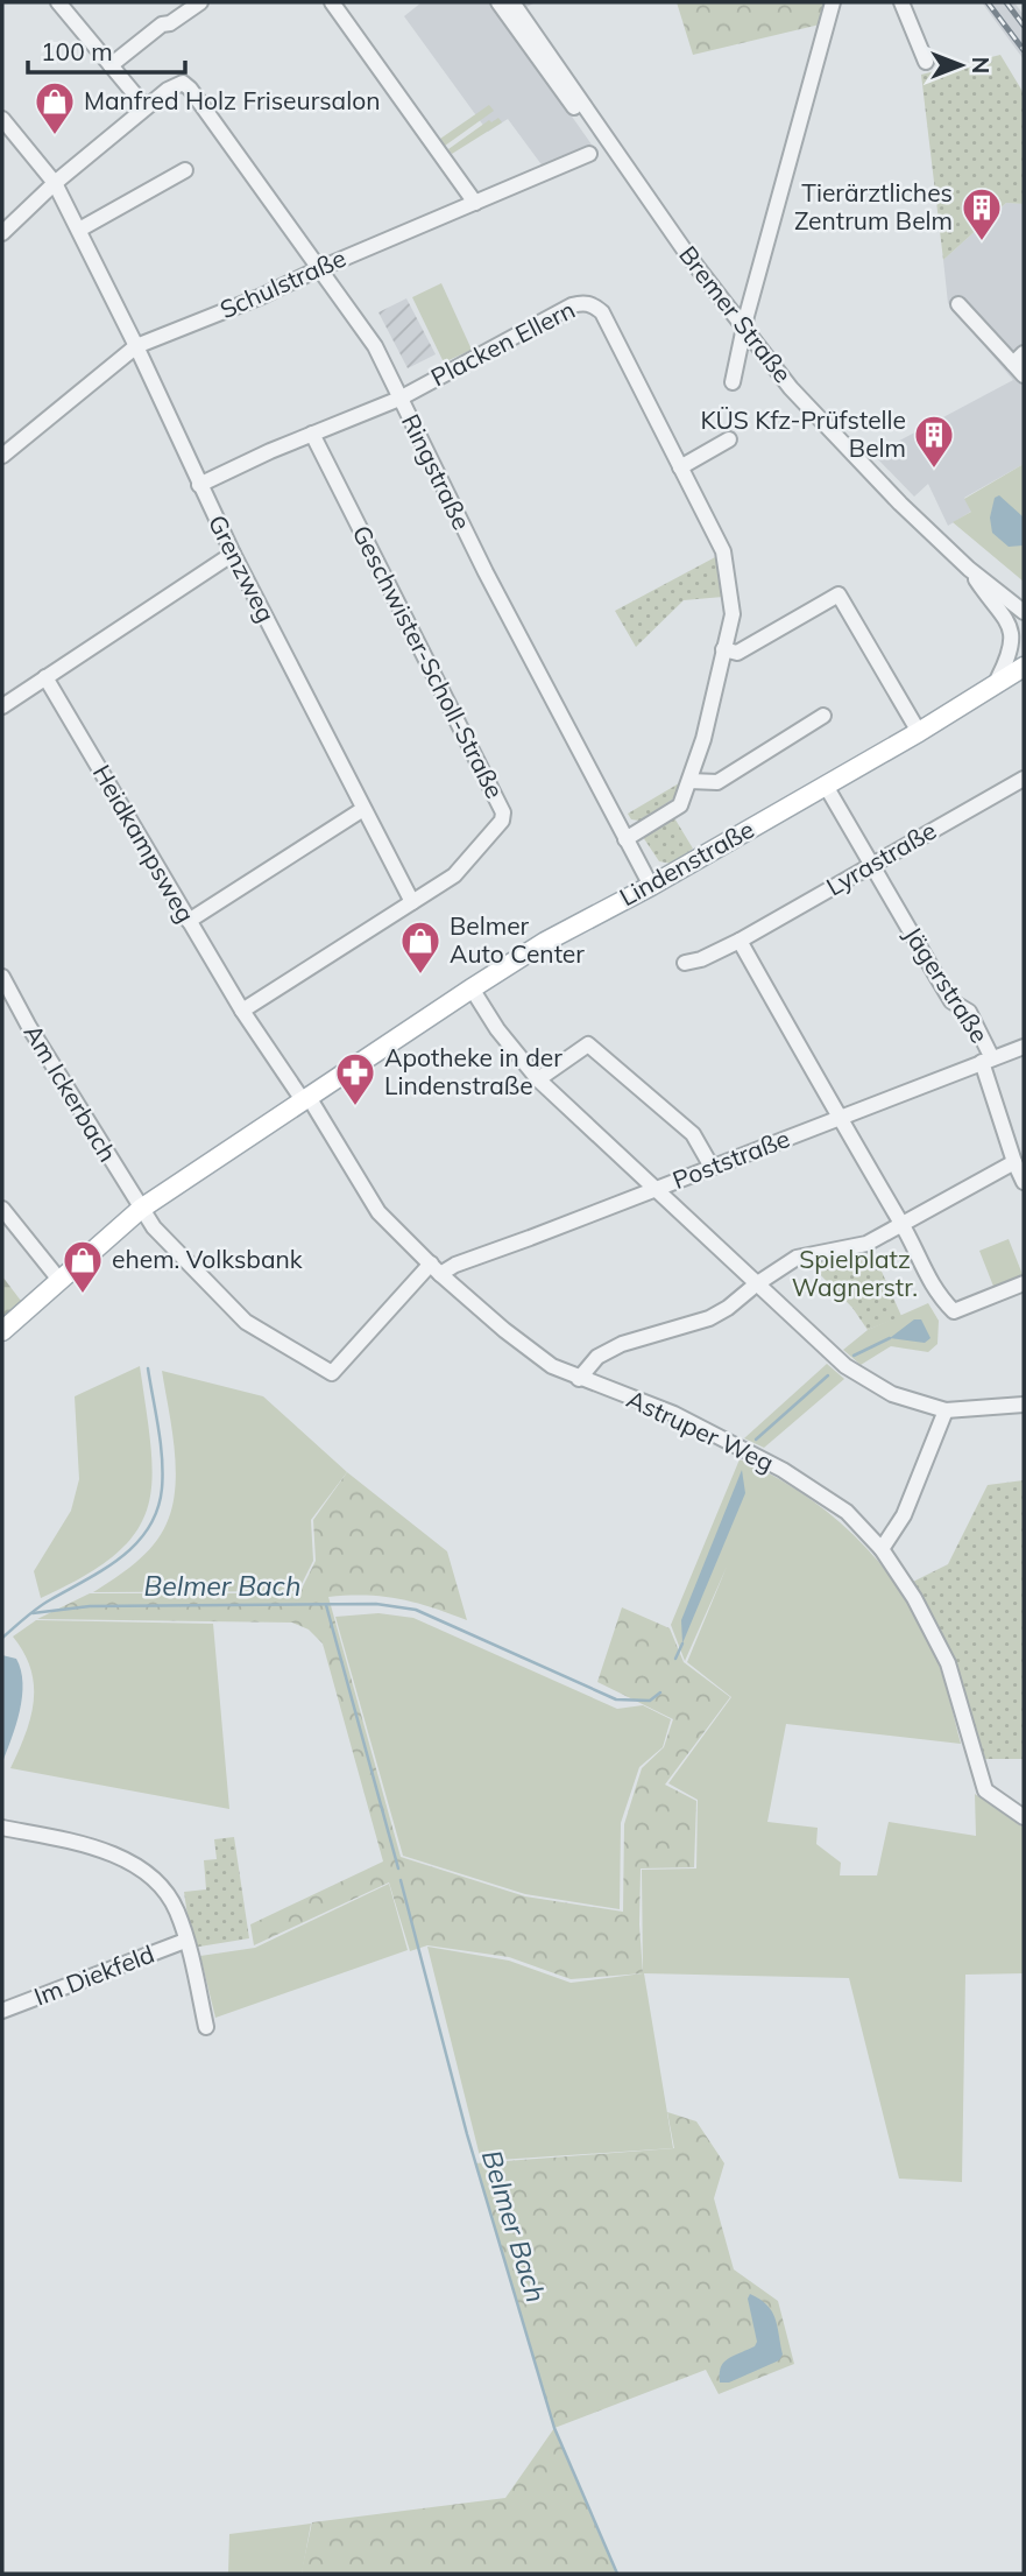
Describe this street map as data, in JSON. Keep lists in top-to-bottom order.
{
  "streets": {
    "main road": ["Lindenstraße"],
    "street": [
      "Schulstraße",
      "Bremer Straße",
      "Placken Ellern",
      "Ringstraße",
      "Grenzweg",
      "Geschwister-Scholl-Straße",
      "Heidkampsweg",
      "Lyrastraße",
      "Jägerstraße",
      "Am Ickerbach",
      "Poststraße",
      "Astruper Weg",
      "Im Diekfeld"
    ]
  },
  "crossings": [
    ["Schulstraße", "Ringstraße"],
    ["Schulstraße", "Grenzweg"],
    ["Placken Ellern", "Ringstraße"],
    ["Placken Ellern", "Grenzweg"],
    ["Placken Ellern", "Geschwister-Scholl-Straße"],
    ["Ringstraße", "Lindenstraße"],
    ["Grenzweg", "Geschwister-Scholl-Straße"],
    ["Geschwister-Scholl-Straße", "Heidkampsweg"],
    ["Heidkampsweg", "Lindenstraße"],
    ["Heidkampsweg", "Astruper Weg"],
    ["Lyrastraße", "Jägerstraße"],
    ["Lindenstraße", "Jägerstraße"],
    ["Lindenstraße", "Am Ickerbach"],
    ["Lindenstraße", "Astruper Weg"],
    ["Jägerstraße", "Poststraße"],
    ["Am Ickerbach", "Poststraße"],
    ["Am Ickerbach", "Astruper Weg"],
    ["Poststraße", "Astruper Weg"]
  ],
  "water": ["Belmer Bach"],
  "parks": ["Spielplatz Wagnerstr."],
  "places": {
    "shop": ["Manfred Holz Friseursalon", "Belmer Auto Center", "ehem. Volksbank"],
    "building": ["Tierärztliches Zentrum Belm", "KÜS Kfz-Prüfstelle Belm"],
    "pharmacy": ["Apotheke in der Lindenstraße"]
  },
  "scale_bar": "100 m",
  "north": "right"
}
